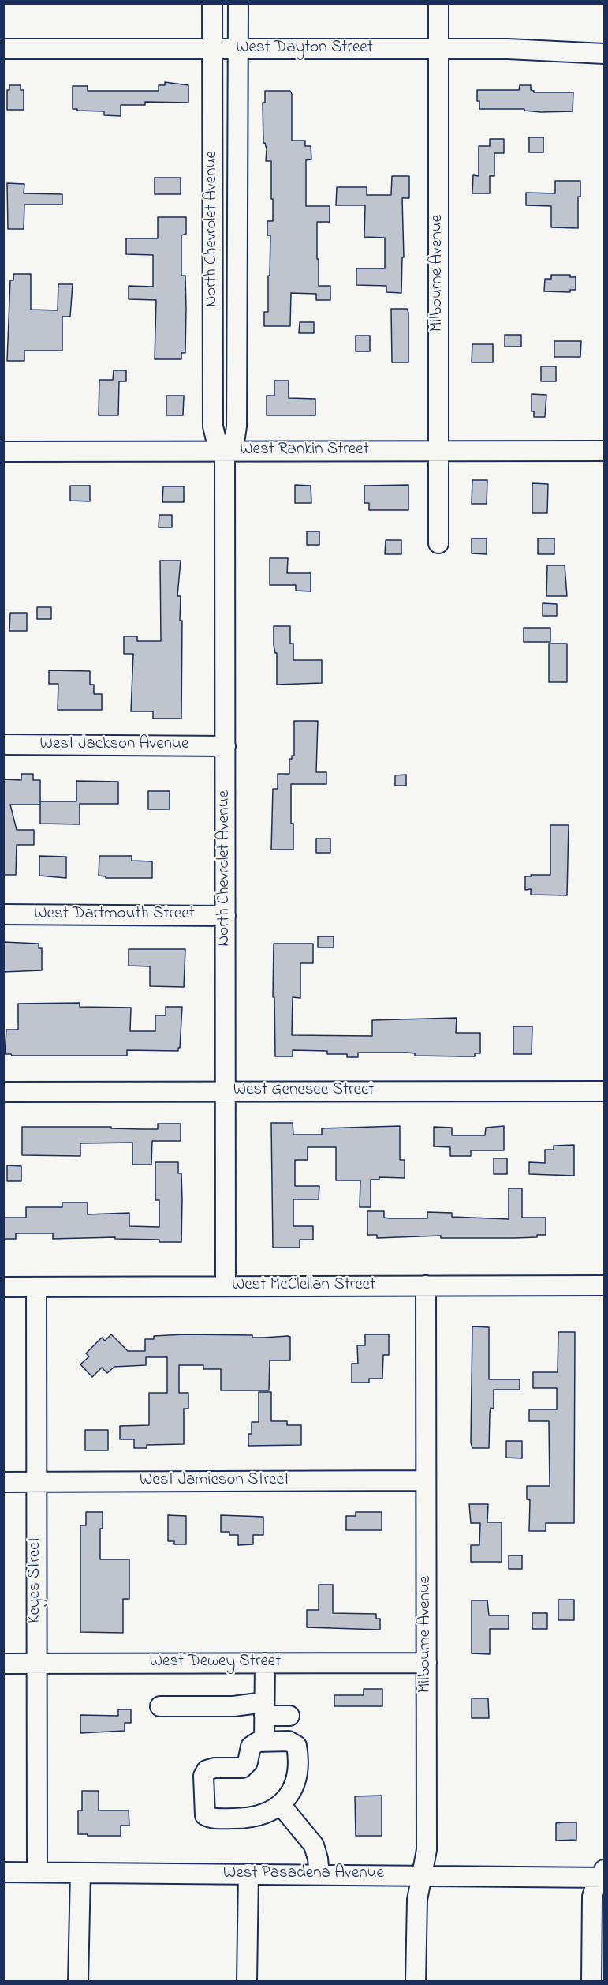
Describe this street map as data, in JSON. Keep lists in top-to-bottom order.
{
  "streets": {
    "street": [
      "West Dayton Street",
      "North Chevrolet Avenue",
      "Milbourne Avenue",
      "West Rankin Street",
      "West Jackson Avenue",
      "West Dartmouth Street",
      "West Genesee Street",
      "West McClellan Street",
      "West Jamieson Street",
      "Keyes Street",
      "West Dewey Street",
      "West Pasadena Avenue"
    ]
  },
  "crossings": [
    ["West Dayton Street", "North Chevrolet Avenue"],
    ["West Dayton Street", "Milbourne Avenue"],
    ["North Chevrolet Avenue", "West Rankin Street"],
    ["North Chevrolet Avenue", "West Jackson Avenue"],
    ["North Chevrolet Avenue", "West Dartmouth Street"],
    ["North Chevrolet Avenue", "West Genesee Street"],
    ["North Chevrolet Avenue", "West McClellan Street"],
    ["Milbourne Avenue", "West Rankin Street"],
    ["Milbourne Avenue", "West McClellan Street"],
    ["Milbourne Avenue", "West Jamieson Street"],
    ["Milbourne Avenue", "West Dewey Street"],
    ["Milbourne Avenue", "West Pasadena Avenue"],
    ["West McClellan Street", "Keyes Street"],
    ["West Jamieson Street", "Keyes Street"],
    ["Keyes Street", "West Dewey Street"],
    ["Keyes Street", "West Pasadena Avenue"]
  ]
}
